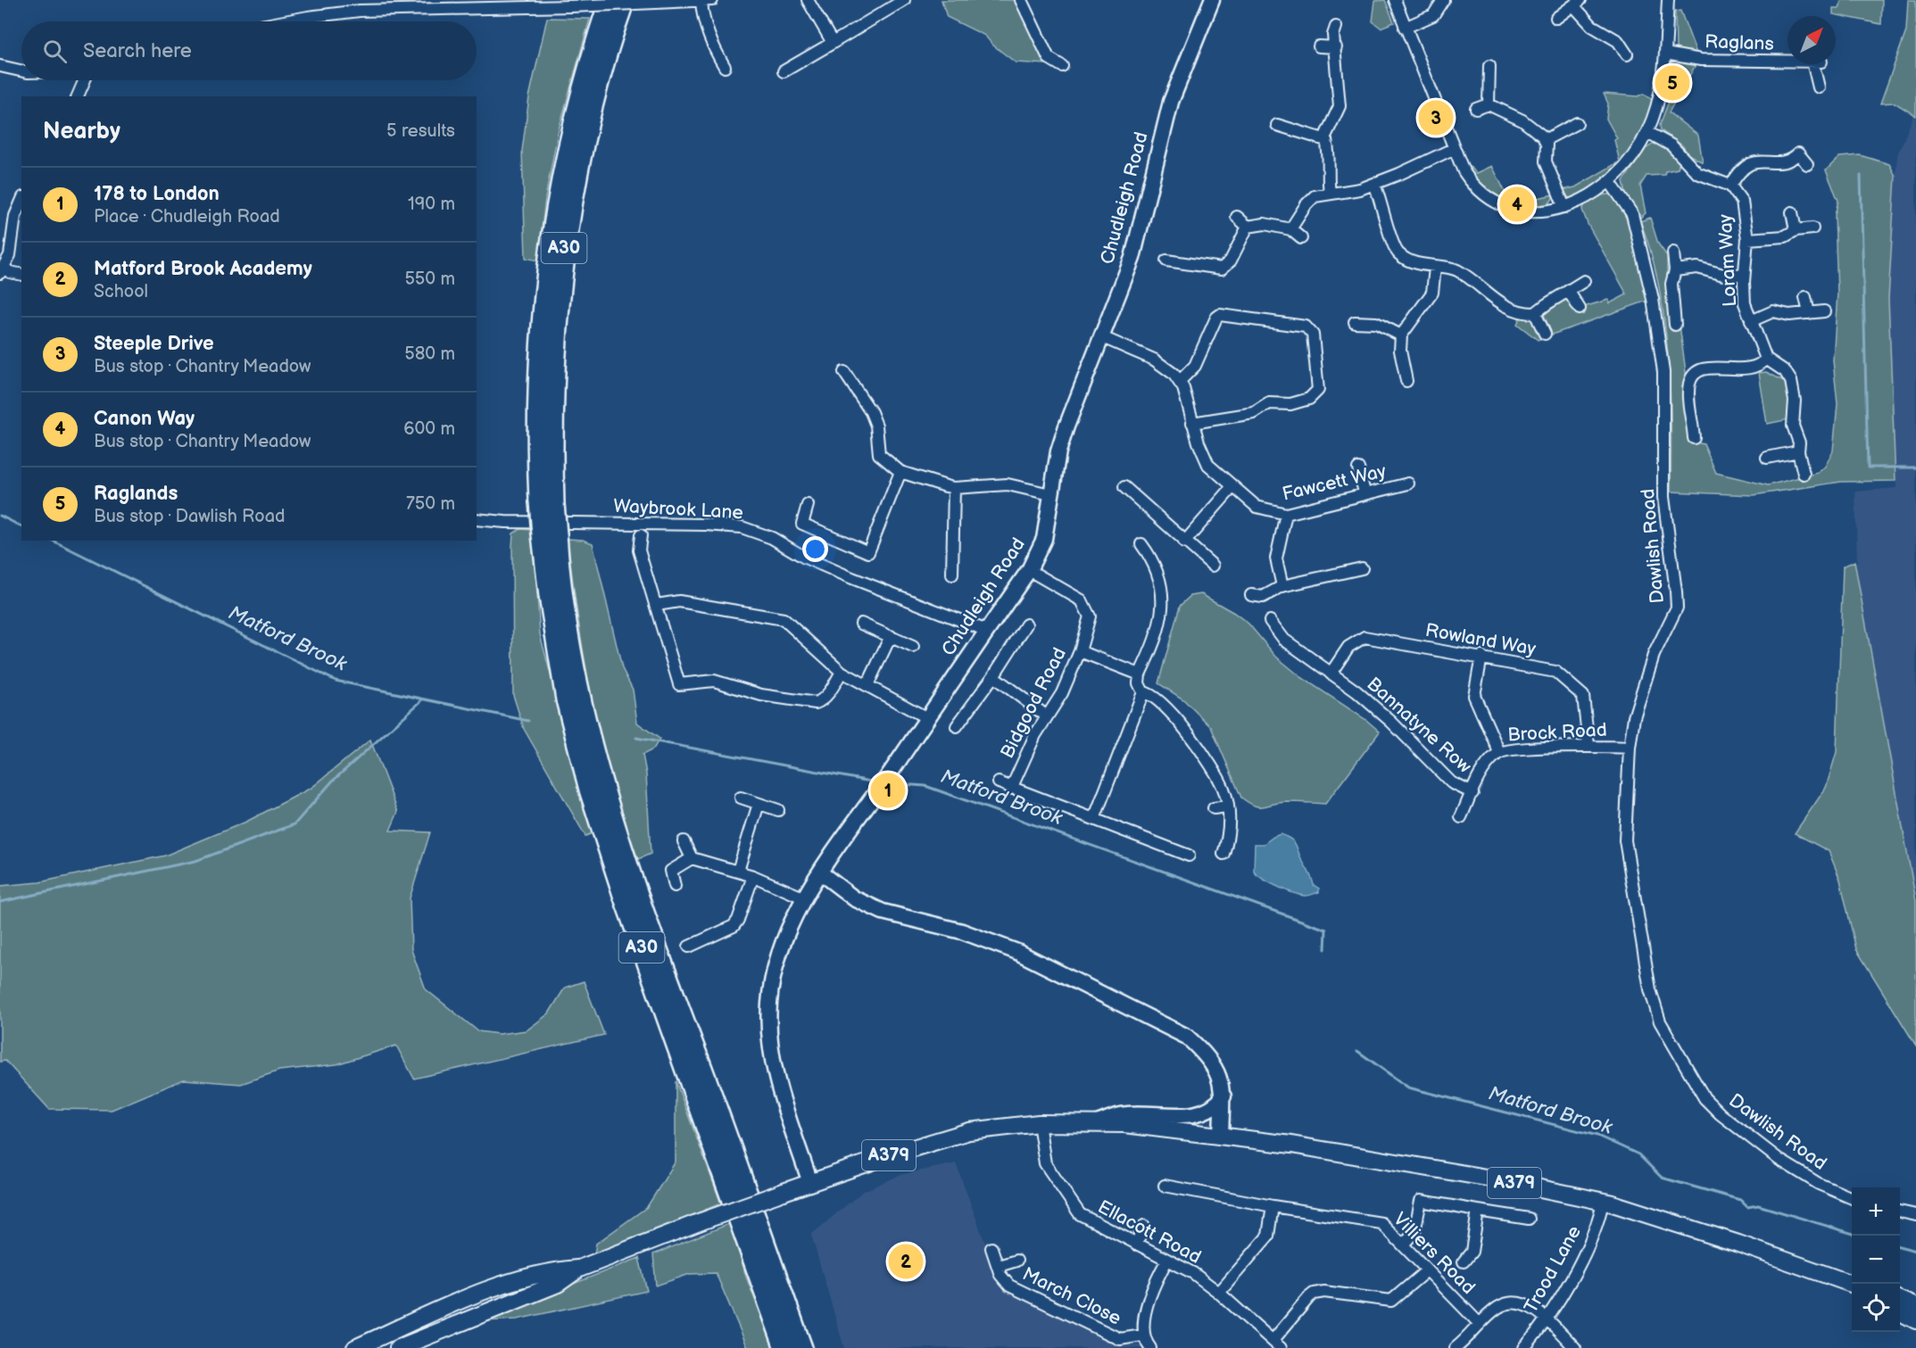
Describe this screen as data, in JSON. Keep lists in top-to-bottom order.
{
  "streets": {
    "highway": ["A30"],
    "main road": ["A379"],
    "street": [
      "Raglans",
      "Chudleigh Road",
      "Loram Way",
      "Fawcett Way",
      "Waybrook Lane",
      "Dawlish Road",
      "Rowland Way",
      "Bidgood Road",
      "Bannatyne Row",
      "Brock Road",
      "Ellacott Road",
      "Villiers Road",
      "Trood Lane",
      "March Close"
    ]
  },
  "crossings": [
    ["Chudleigh Road", "Waybrook Lane"],
    ["Chudleigh Road", "Bidgood Road"],
    ["Chudleigh Road", "A379"],
    ["Dawlish Road", "Brock Road"],
    ["Rowland Way", "Bannatyne Row"],
    ["Rowland Way", "Brock Road"],
    ["Bannatyne Row", "Brock Road"],
    ["A379", "Ellacott Road"],
    ["A379", "Trood Lane"]
  ],
  "water": ["Matford Brook"],
  "north": "top right",
  "page": {
    "search": "Search here",
    "pins": [
      "5",
      "3",
      "4",
      "1",
      "2"
    ],
    "heading": ["Nearby", "5 results"],
    "list": [
      {
        "mark": "1",
        "name": "178 to London",
        "note": "Place · Chudleigh Road",
        "value": "190 m"
      },
      {
        "mark": "2",
        "name": "Matford Brook Academy",
        "note": "School",
        "value": "550 m"
      },
      {
        "mark": "3",
        "name": "Steeple Drive",
        "note": "Bus stop · Chantry Meadow",
        "value": "580 m"
      },
      {
        "mark": "4",
        "name": "Canon Way",
        "note": "Bus stop · Chantry Meadow",
        "value": "600 m"
      },
      {
        "mark": "5",
        "name": "Raglands",
        "note": "Bus stop · Dawlish Road",
        "value": "750 m"
      }
    ],
    "map_buttons": ["+", "−"]
  }
}
